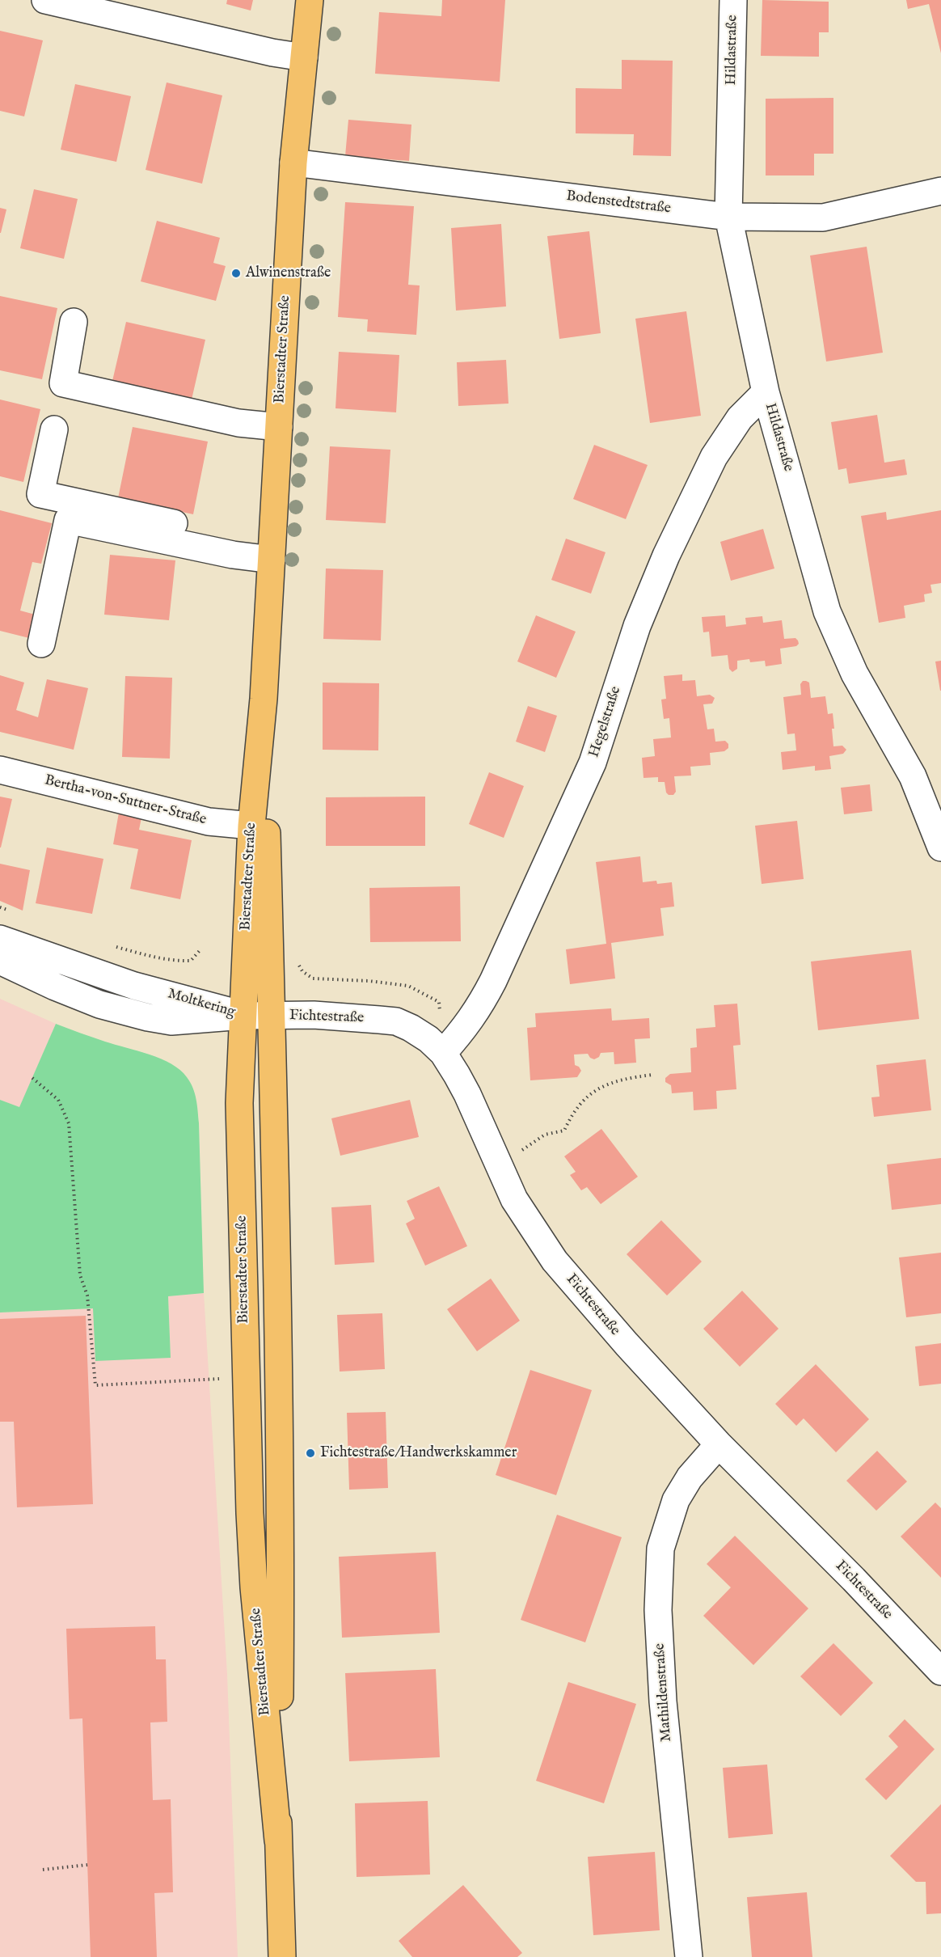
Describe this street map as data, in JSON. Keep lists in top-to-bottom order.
{
  "streets": {
    "main road": ["Bierstadter Straße"],
    "street": [
      "Hildastraße",
      "Bodenstedtstraße",
      "Hegelstraße",
      "Bertha-von-Suttner-Straße",
      "Moltkering",
      "Fichtestraße",
      "Mathildenstraße"
    ]
  },
  "crossings": [
    ["Hildastraße", "Bodenstedtstraße"],
    ["Hildastraße", "Hegelstraße"],
    ["Bodenstedtstraße", "Bierstadter Straße"],
    ["Bierstadter Straße", "Bertha-von-Suttner-Straße"],
    ["Bierstadter Straße", "Moltkering"],
    ["Bierstadter Straße", "Fichtestraße"],
    ["Hegelstraße", "Fichtestraße"],
    ["Moltkering", "Fichtestraße"],
    ["Fichtestraße", "Mathildenstraße"]
  ],
  "places": ["Alwinenstraße", "Fichtestraße/Handwerkskammer"]
}
